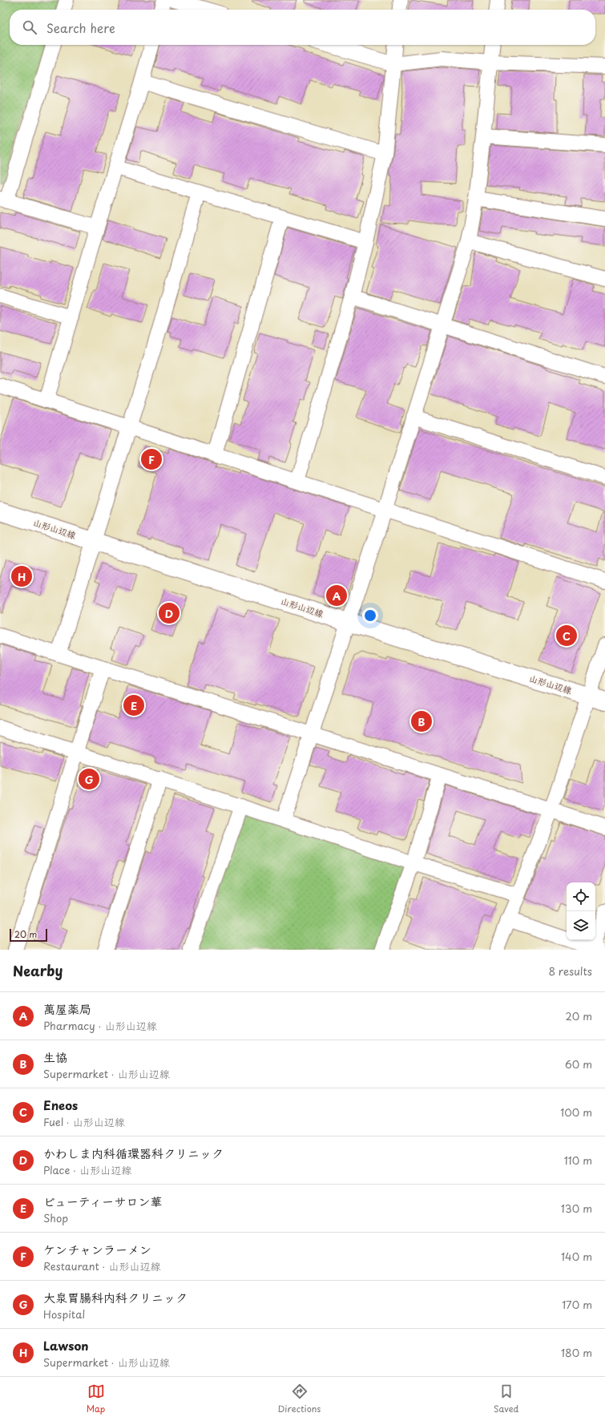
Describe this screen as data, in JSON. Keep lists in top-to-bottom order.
{
  "streets": {
    "main road": ["山形山辺線"]
  },
  "scale_bar": "20 m",
  "page": {
    "search": "Search here",
    "pins": [
      "F",
      "H",
      "A",
      "D",
      "C",
      "E",
      "B",
      "G"
    ],
    "scale": "20 m",
    "heading": ["Nearby", "8 results"],
    "list": [
      {
        "mark": "A",
        "name": "萬屋薬局",
        "note": "Pharmacy · 山形山辺線",
        "value": "20 m"
      },
      {
        "mark": "B",
        "name": "生協",
        "note": "Supermarket · 山形山辺線",
        "value": "60 m"
      },
      {
        "mark": "C",
        "name": "Eneos",
        "note": "Fuel · 山形山辺線",
        "value": "100 m"
      },
      {
        "mark": "D",
        "name": "かわしま内科循環器科クリニック",
        "note": "Place · 山形山辺線",
        "value": "110 m"
      },
      {
        "mark": "E",
        "name": "ビューティーサロン華",
        "note": "Shop",
        "value": "130 m"
      },
      {
        "mark": "F",
        "name": "ケンチャンラーメン",
        "note": "Restaurant · 山形山辺線",
        "value": "140 m"
      },
      {
        "mark": "G",
        "name": "大泉胃腸科内科クリニック",
        "note": "Hospital",
        "value": "170 m"
      },
      {
        "mark": "H",
        "name": "Lawson",
        "note": "Supermarket · 山形山辺線",
        "value": "180 m"
      }
    ],
    "nav": ["Map", "Directions", "Saved"]
  }
}
